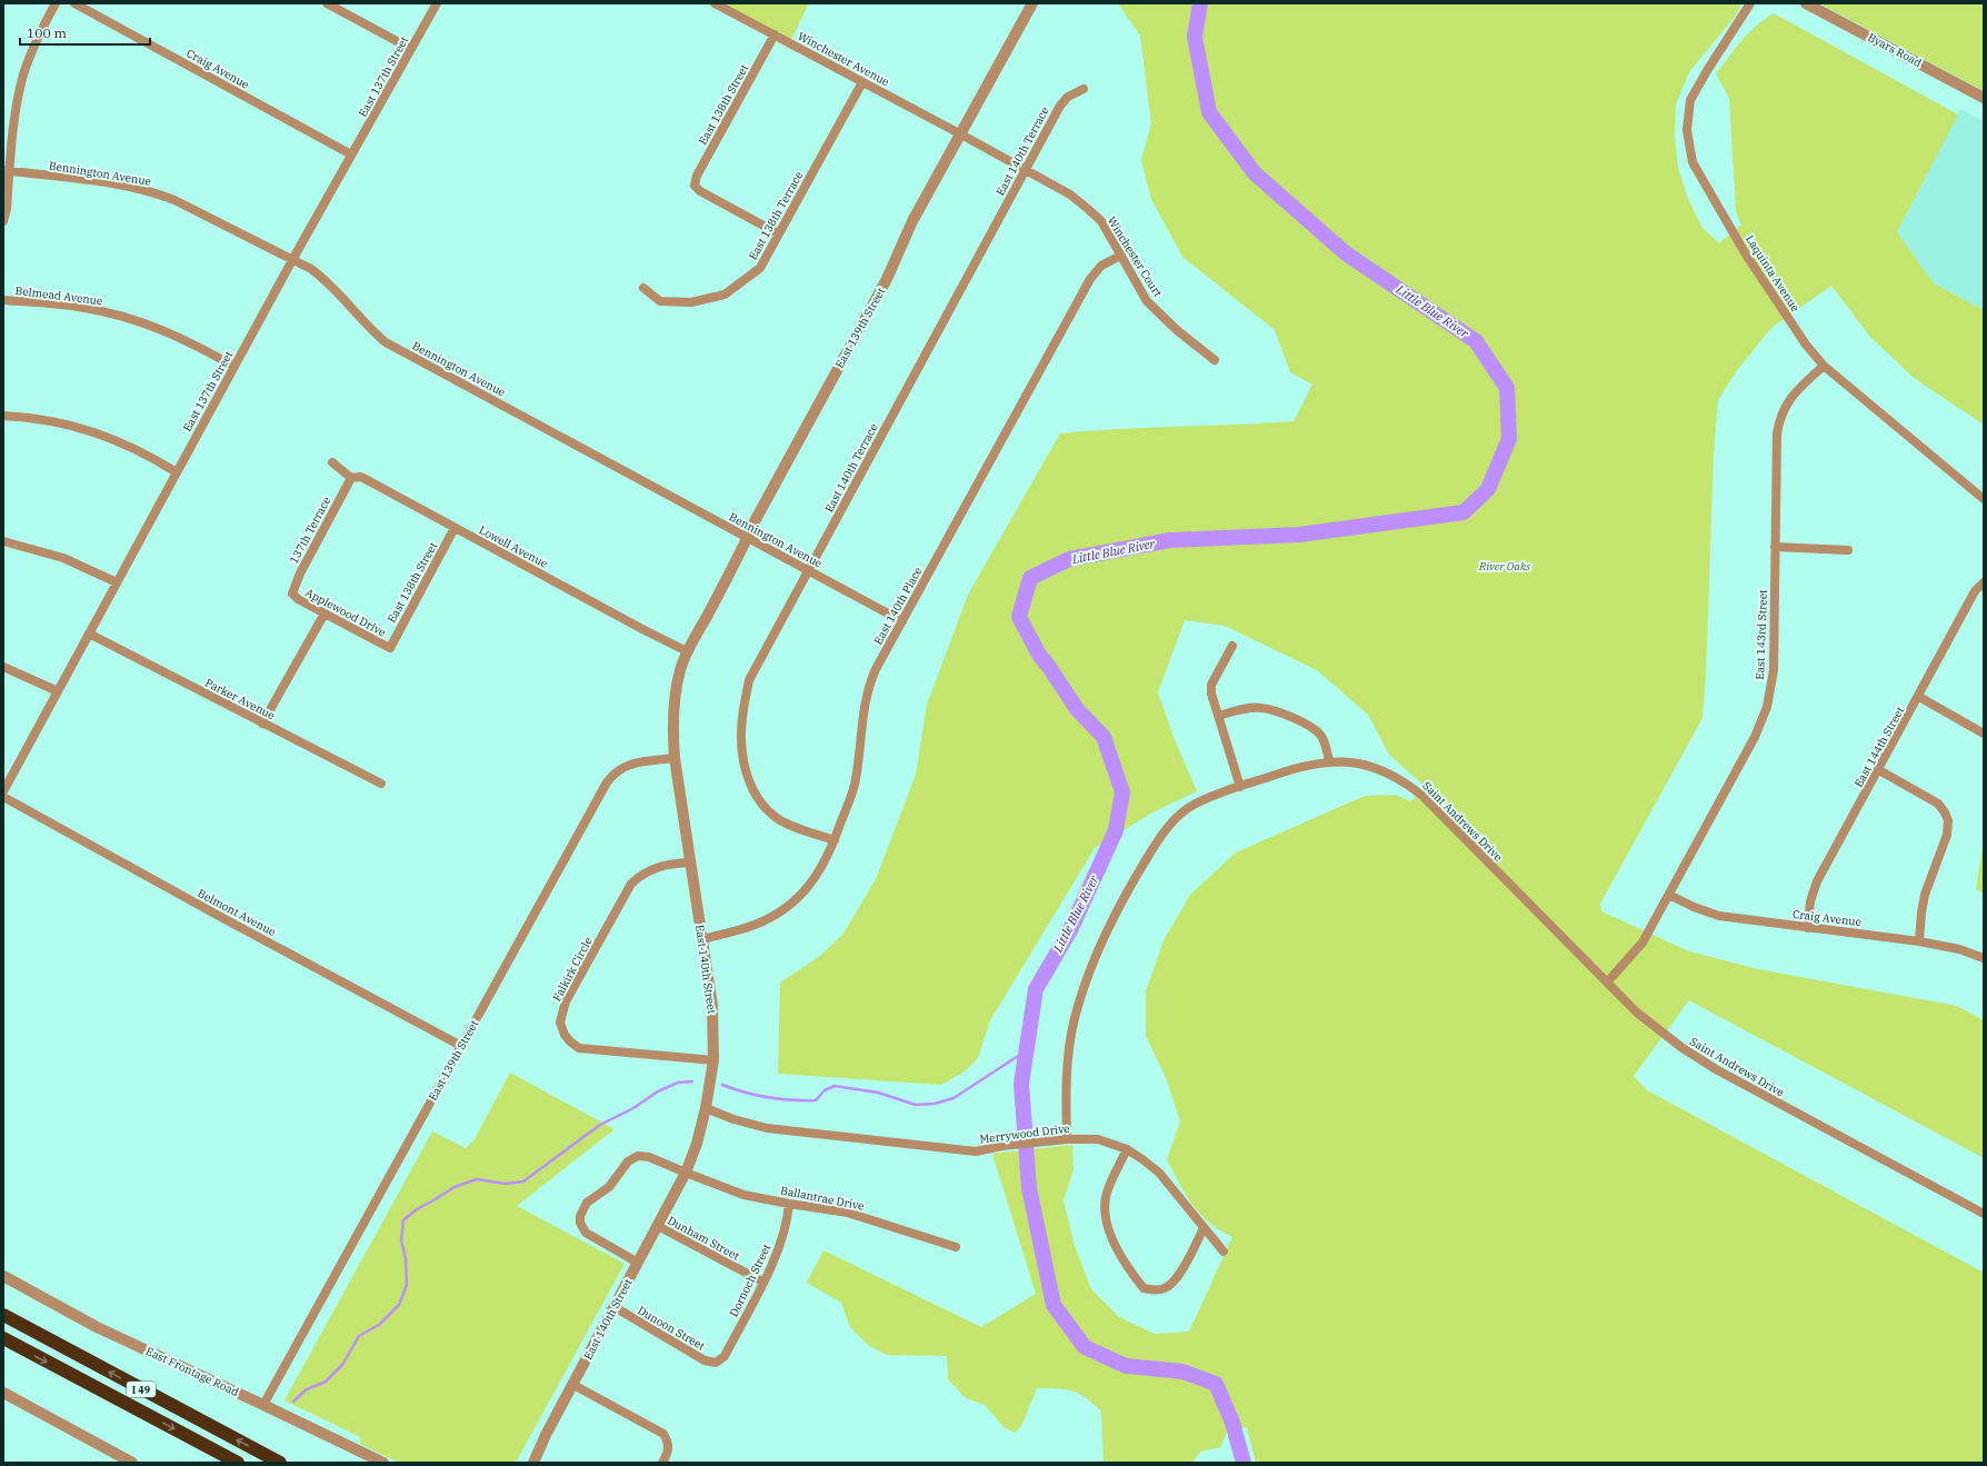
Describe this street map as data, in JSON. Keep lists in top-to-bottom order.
{
  "streets": {
    "highway": ["I 49"],
    "street": [
      "Byars Road",
      "Winchester Avenue",
      "Craig Avenue",
      "East 137th Street",
      "East 138th Street",
      "East 140th Terrace",
      "Bennington Avenue",
      "East 138th Terrace",
      "Winchester Court",
      "Laquinta Avenue",
      "Belmead Avenue",
      "East 139th Street",
      "137th Terrace",
      "Lowell Avenue",
      "East 140th Place",
      "Applewood Drive",
      "East 143rd Street",
      "Parker Avenue",
      "East 144th Street",
      "Saint Andrews Drive",
      "Belmont Avenue",
      "Falkirk Circle",
      "East 140th Street",
      "Merrywood Drive",
      "Ballantrae Drive",
      "Dunham Street",
      "Dornoch Street",
      "Dunoon Street",
      "East Frontage Road"
    ]
  },
  "crossings": [
    ["Winchester Avenue", "East 138th Street"],
    ["Winchester Avenue", "East 138th Terrace"],
    ["Winchester Avenue", "Winchester Court"],
    ["Winchester Avenue", "East 139th Street"],
    ["Craig Avenue", "East 137th Street"],
    ["Craig Avenue", "East 143rd Street"],
    ["Craig Avenue", "East 144th Street"],
    ["East 137th Street", "Bennington Avenue"],
    ["East 137th Street", "Belmead Avenue"],
    ["East 137th Street", "Parker Avenue"],
    ["East 138th Street", "East 138th Terrace"],
    ["East 138th Street", "Lowell Avenue"],
    ["East 138th Street", "Applewood Drive"],
    ["East 140th Terrace", "Bennington Avenue"],
    ["East 140th Terrace", "Winchester Court"],
    ["East 140th Terrace", "East 140th Place"],
    ["Bennington Avenue", "East 139th Street"],
    ["Bennington Avenue", "East 140th Place"],
    ["Winchester Court", "East 139th Street"],
    ["Winchester Court", "East 140th Place"],
    ["Laquinta Avenue", "East 143rd Street"],
    ["East 139th Street", "Lowell Avenue"],
    ["East 139th Street", "Belmont Avenue"],
    ["East 139th Street", "East 140th Street"],
    ["East 139th Street", "East Frontage Road"],
    ["137th Terrace", "Lowell Avenue"],
    ["137th Terrace", "Applewood Drive"],
    ["Lowell Avenue", "East 140th Street"],
    ["East 140th Place", "East 140th Street"],
    ["East 143rd Street", "Saint Andrews Drive"],
    ["Saint Andrews Drive", "Merrywood Drive"],
    ["Falkirk Circle", "East 140th Street"],
    ["East 140th Street", "Merrywood Drive"],
    ["East 140th Street", "Ballantrae Drive"],
    ["East 140th Street", "Dunham Street"],
    ["East 140th Street", "Dunoon Street"],
    ["Ballantrae Drive", "Dornoch Street"],
    ["Dunham Street", "Dornoch Street"],
    ["Dornoch Street", "Dunoon Street"]
  ],
  "water": ["Little Blue River"],
  "parks": ["River Oaks"],
  "scale_bar": "100 m"
}
